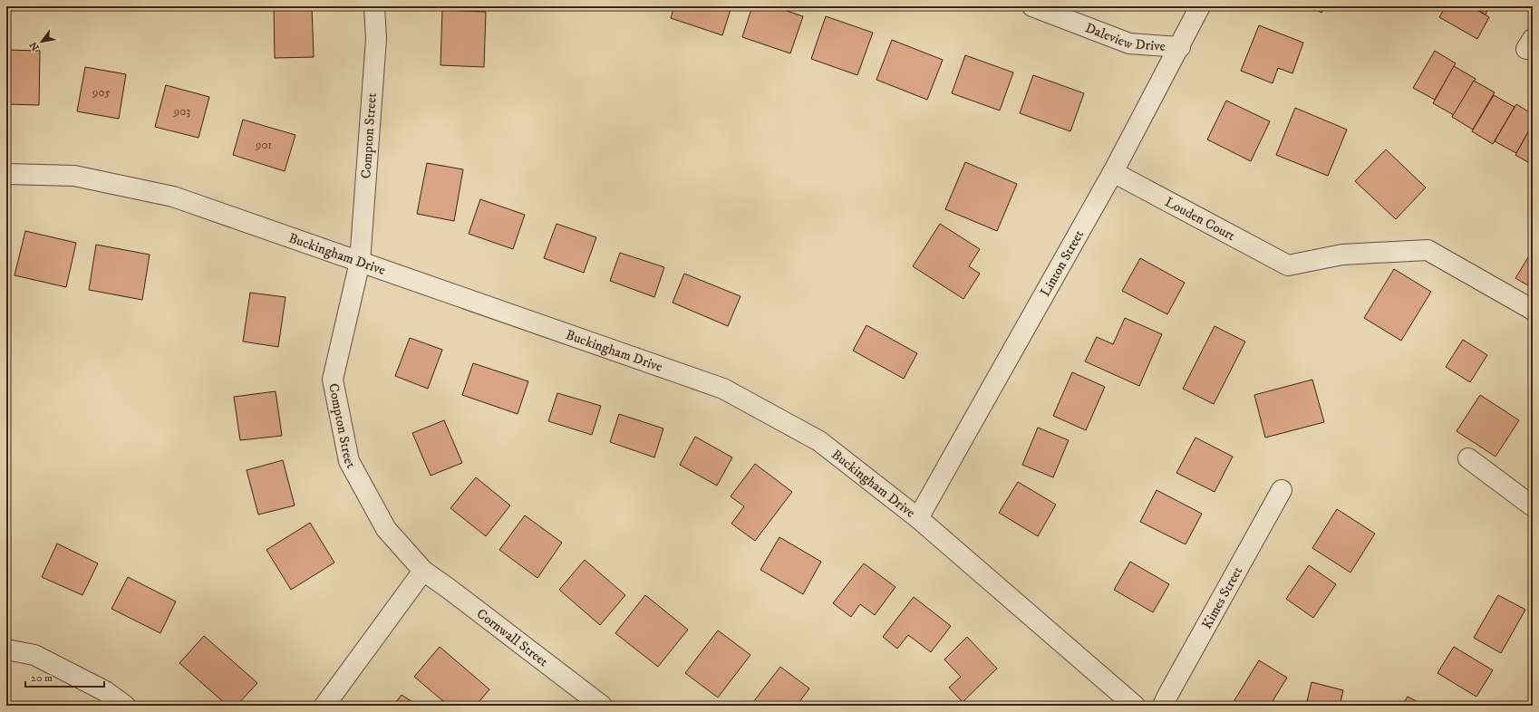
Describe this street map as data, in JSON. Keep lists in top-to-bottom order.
{
  "streets": {
    "street": [
      "Daleview Drive",
      "Compton Street",
      "Louden Court",
      "Buckingham Drive",
      "Linton Street",
      "Kimes Street",
      "Cornwall Street"
    ]
  },
  "crossings": [
    ["Daleview Drive", "Linton Street"],
    ["Compton Street", "Buckingham Drive"],
    ["Compton Street", "Cornwall Street"],
    ["Louden Court", "Linton Street"],
    ["Buckingham Drive", "Linton Street"]
  ],
  "house_numbers": ["905", "903", "901"],
  "scale_bar": "20 m",
  "north": "bottom left"
}
